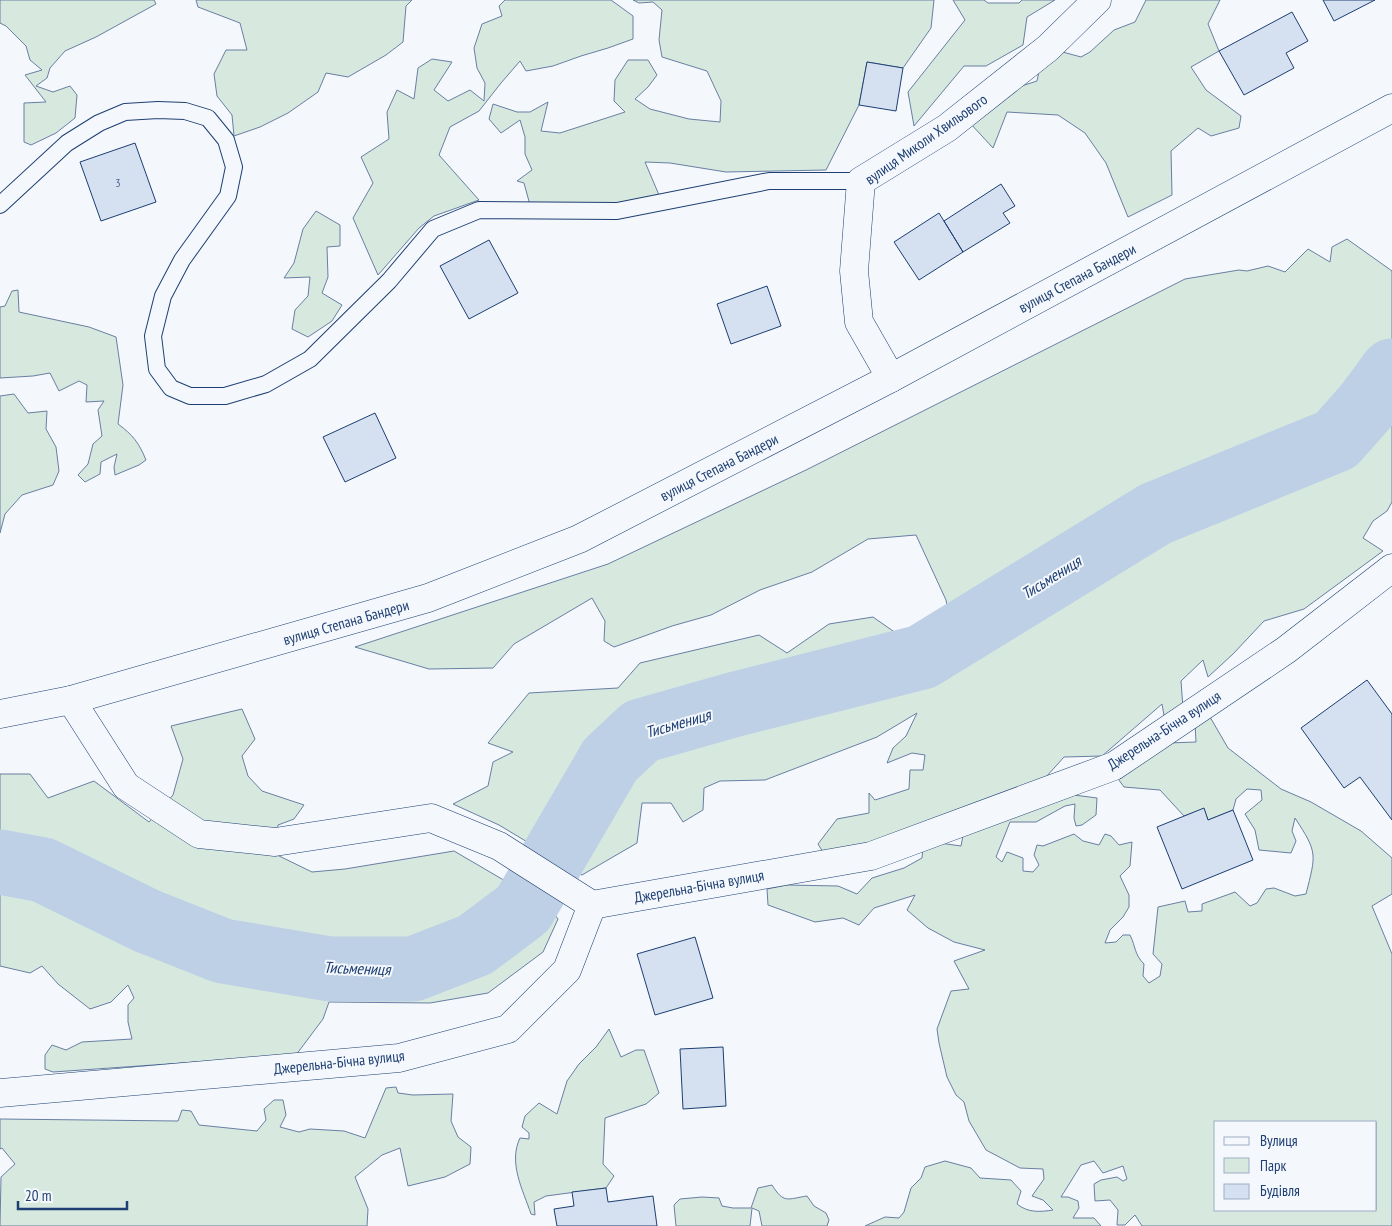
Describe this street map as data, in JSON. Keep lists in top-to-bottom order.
{
  "streets": {
    "street": ["вулиця Миколи Хвильового", "вулиця Степана Бандери", "Джерельна-Бічна вулиця"]
  },
  "crossings": [
    ["вулиця Миколи Хвильового", "вулиця Степана Бандери"]
  ],
  "water": ["Тисьмениця"],
  "house_numbers": ["3"],
  "legend": ["Вулиця", "Парк", "Будівля"],
  "scale_bar": "20 m"
}
